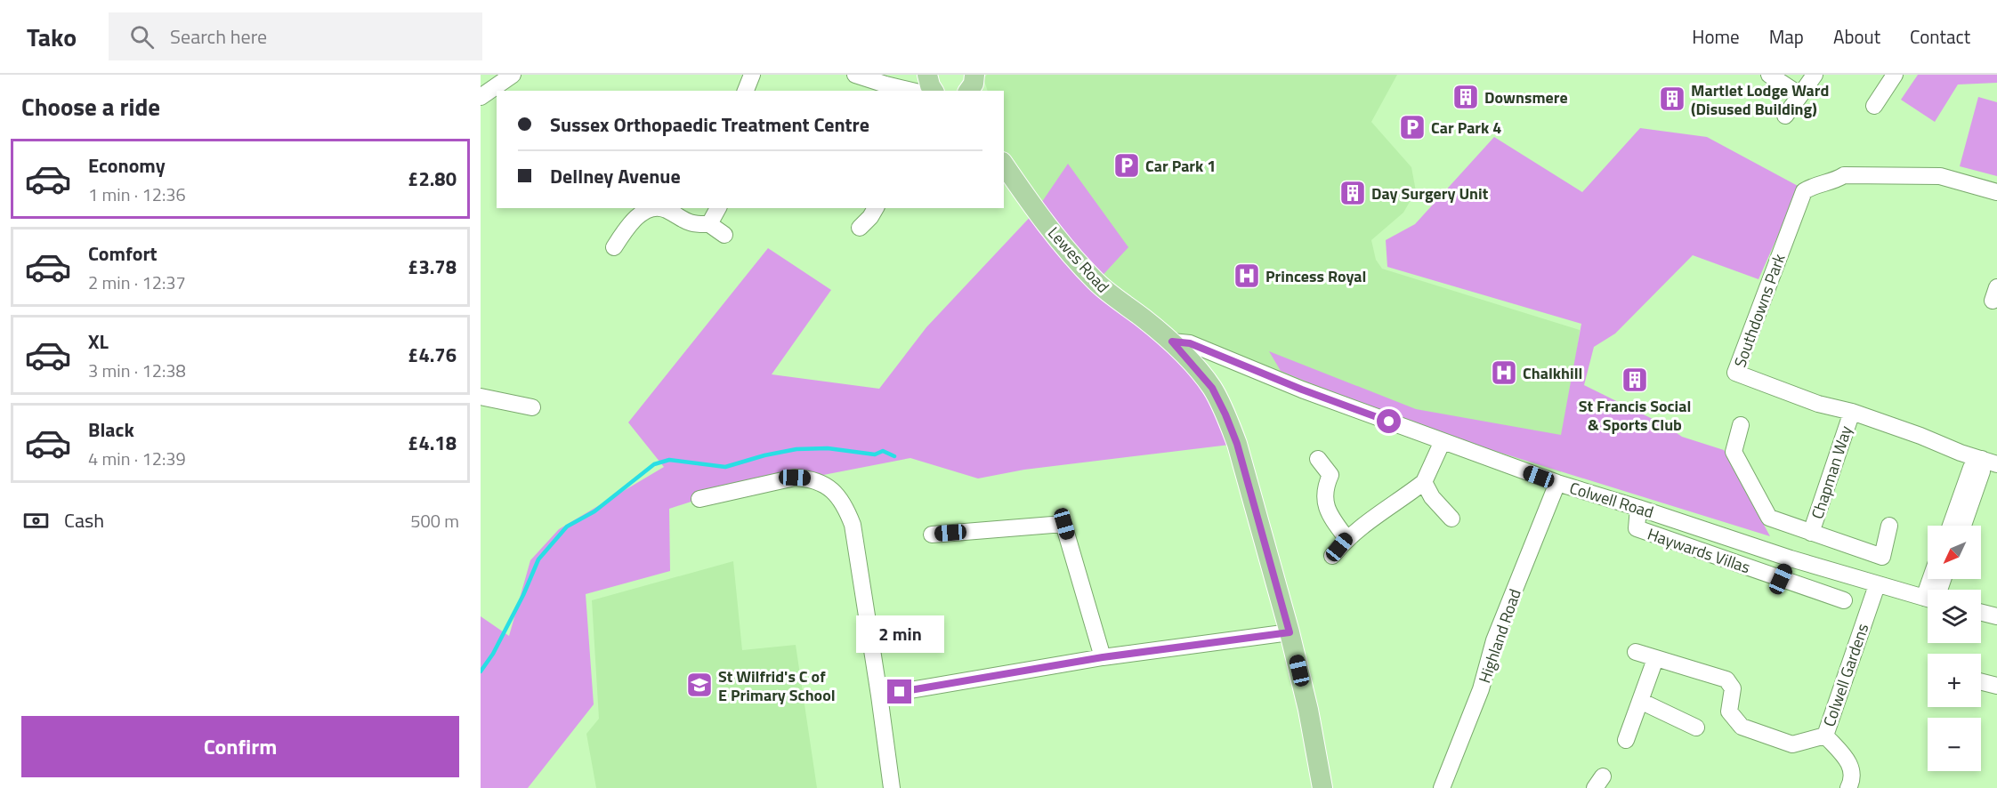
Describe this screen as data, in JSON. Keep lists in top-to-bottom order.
{
  "streets": {
    "main road": ["Lewes Road"],
    "street": [
      "Southdowns Park",
      "Chapman Way",
      "Colwell Road",
      "Haywards Villas",
      "Highland Road",
      "Colwell Gardens"
    ]
  },
  "crossings": [
    ["Lewes Road", "Colwell Road"],
    ["Southdowns Park", "Chapman Way"],
    ["Colwell Road", "Haywards Villas"],
    ["Colwell Road", "Highland Road"],
    ["Colwell Road", "Colwell Gardens"]
  ],
  "places": {
    "building": [
      "Downsmere",
      "Martlet Lodge Ward (Disused Building)",
      "Day Surgery Unit",
      "St Francis Social & Sports Club"
    ],
    "parking": ["Car Park 4", "Car Park 1"],
    "hospital": ["Princess Royal", "Chalkhill"],
    "school or university": ["St Wilfrid's C of E Primary School"]
  },
  "north": "bottom left",
  "page": {
    "header": "Tako",
    "search": "Search here",
    "nav": [
      "Home",
      "Map",
      "About",
      "Contact"
    ],
    "heading": "Choose a ride",
    "banner": ["Sussex Orthopaedic Treatment Centre", "Dellney Avenue"],
    "list": [
      {
        "name": "Economy",
        "note": "1 min · 12:36",
        "value": "£2.80"
      },
      {
        "name": "Comfort",
        "note": "2 min · 12:37",
        "value": "£3.78"
      },
      {
        "name": "XL",
        "note": "3 min · 12:38",
        "value": "£4.76"
      },
      {
        "name": "Black",
        "note": "4 min · 12:39",
        "value": "£4.18"
      }
    ],
    "pay": ["Cash", "500 m"],
    "map_buttons": ["+", "−"],
    "bubble": "2 min",
    "buttons": "Confirm"
  }
}
